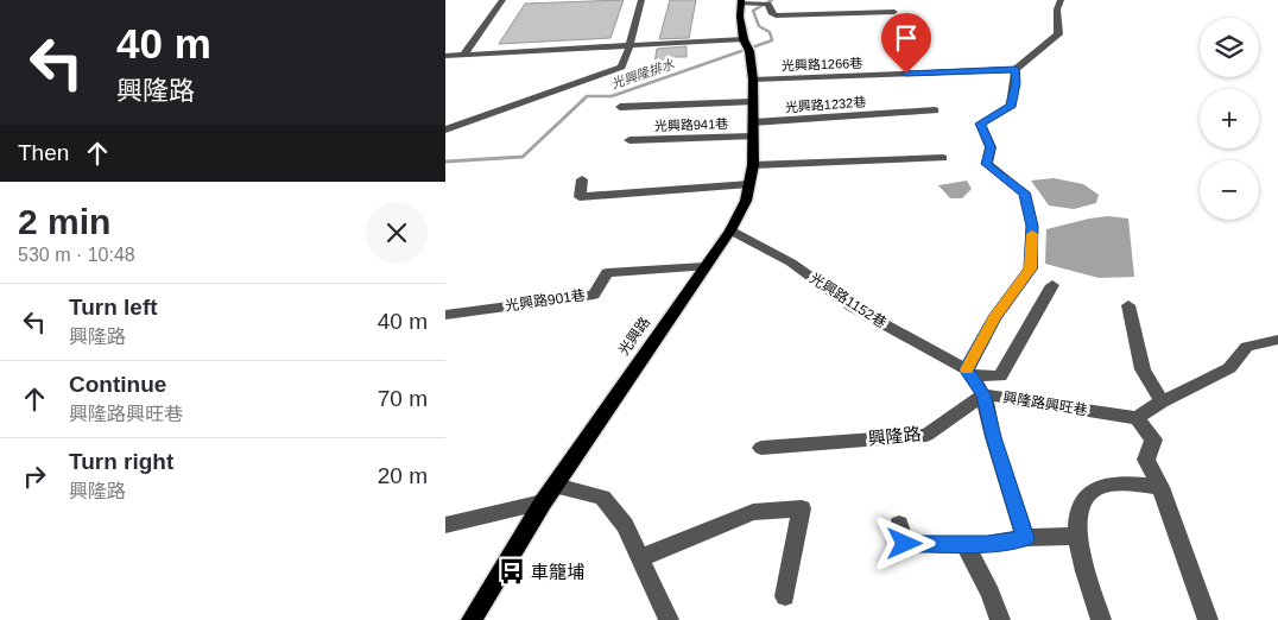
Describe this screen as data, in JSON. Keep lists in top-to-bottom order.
{
  "streets": {
    "main road": ["光興路"],
    "lane": [
      "光興路1266巷",
      "光興路1232巷",
      "光興路941巷",
      "光興路901巷",
      "光興路1152巷",
      "興隆路興旺巷",
      "興隆路"
    ]
  },
  "crossings": [
    ["光興路1266巷", "光興路"],
    ["光興路1232巷", "光興路941巷"],
    ["光興路1232巷", "光興路"],
    ["光興路941巷", "光興路"],
    ["光興路901巷", "光興路"],
    ["光興路1152巷", "光興路"],
    ["光興路1152巷", "興隆路興旺巷"],
    ["興隆路興旺巷", "興隆路"]
  ],
  "water": ["光興隆排水"],
  "places": {
    "bus stop": ["車籠埔"]
  },
  "page": {
    "turn": ["40 m", "興隆路"],
    "map_buttons": ["+", "−"],
    "then": "Then",
    "heading": ["2 min", "530 m · 10:48"],
    "list": [
      {
        "name": "Turn left",
        "note": "興隆路",
        "value": "40 m"
      },
      {
        "name": "Continue",
        "note": "興隆路興旺巷",
        "value": "70 m"
      },
      {
        "name": "Turn right",
        "note": "興隆路",
        "value": "20 m"
      }
    ]
  }
}
